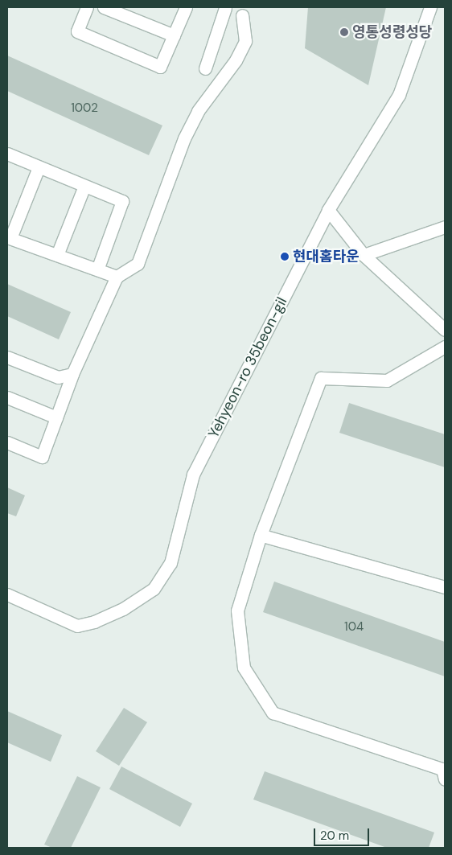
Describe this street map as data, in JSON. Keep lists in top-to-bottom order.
{
  "streets": {
    "street": ["Yehyeon-ro 35beon-gil"]
  },
  "places": ["영통성령성당", "현대홈타운"],
  "house_numbers": ["1002", "104"],
  "scale_bar": "20 m"
}
